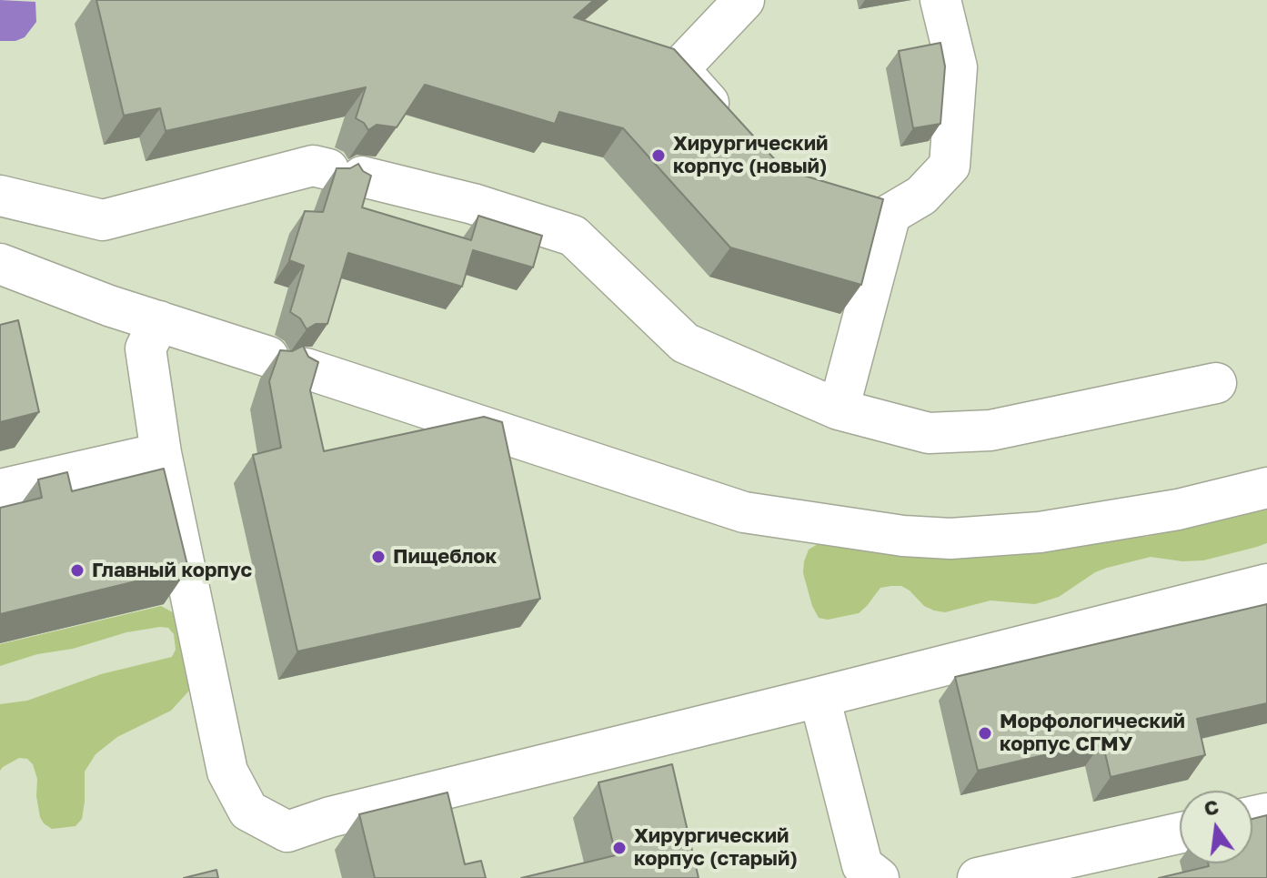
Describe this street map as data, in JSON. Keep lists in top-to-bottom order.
{
  "places": [
    "Хирургический корпус (новый)",
    "Пищеблок",
    "Главный корпус",
    "Морфологический корпус СГМУ",
    "Хирургический корпус (старый)"
  ],
  "north": "top"
}
